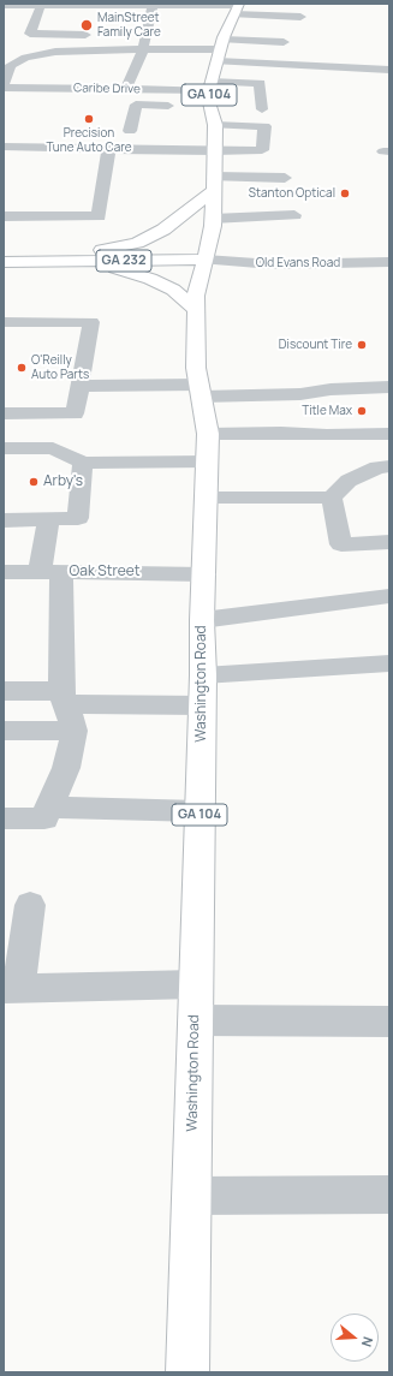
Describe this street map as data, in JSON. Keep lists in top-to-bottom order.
{
  "streets": {
    "main road": ["GA 104", "GA 232", "Washington Road"],
    "street": ["Caribe Drive", "Old Evans Road", "Oak Street"]
  },
  "crossings": [
    ["Caribe Drive", "Washington Road"],
    ["GA 232", "Old Evans Road"],
    ["GA 232", "Washington Road"],
    ["Old Evans Road", "Washington Road"],
    ["Oak Street", "Washington Road"]
  ],
  "places": [
    "MainStreet Family Care",
    "Precision Tune Auto Care",
    "Stanton Optical",
    "Discount Tire",
    "O'Reilly Auto Parts",
    "Title Max",
    "Arby's"
  ],
  "north": "right"
}
